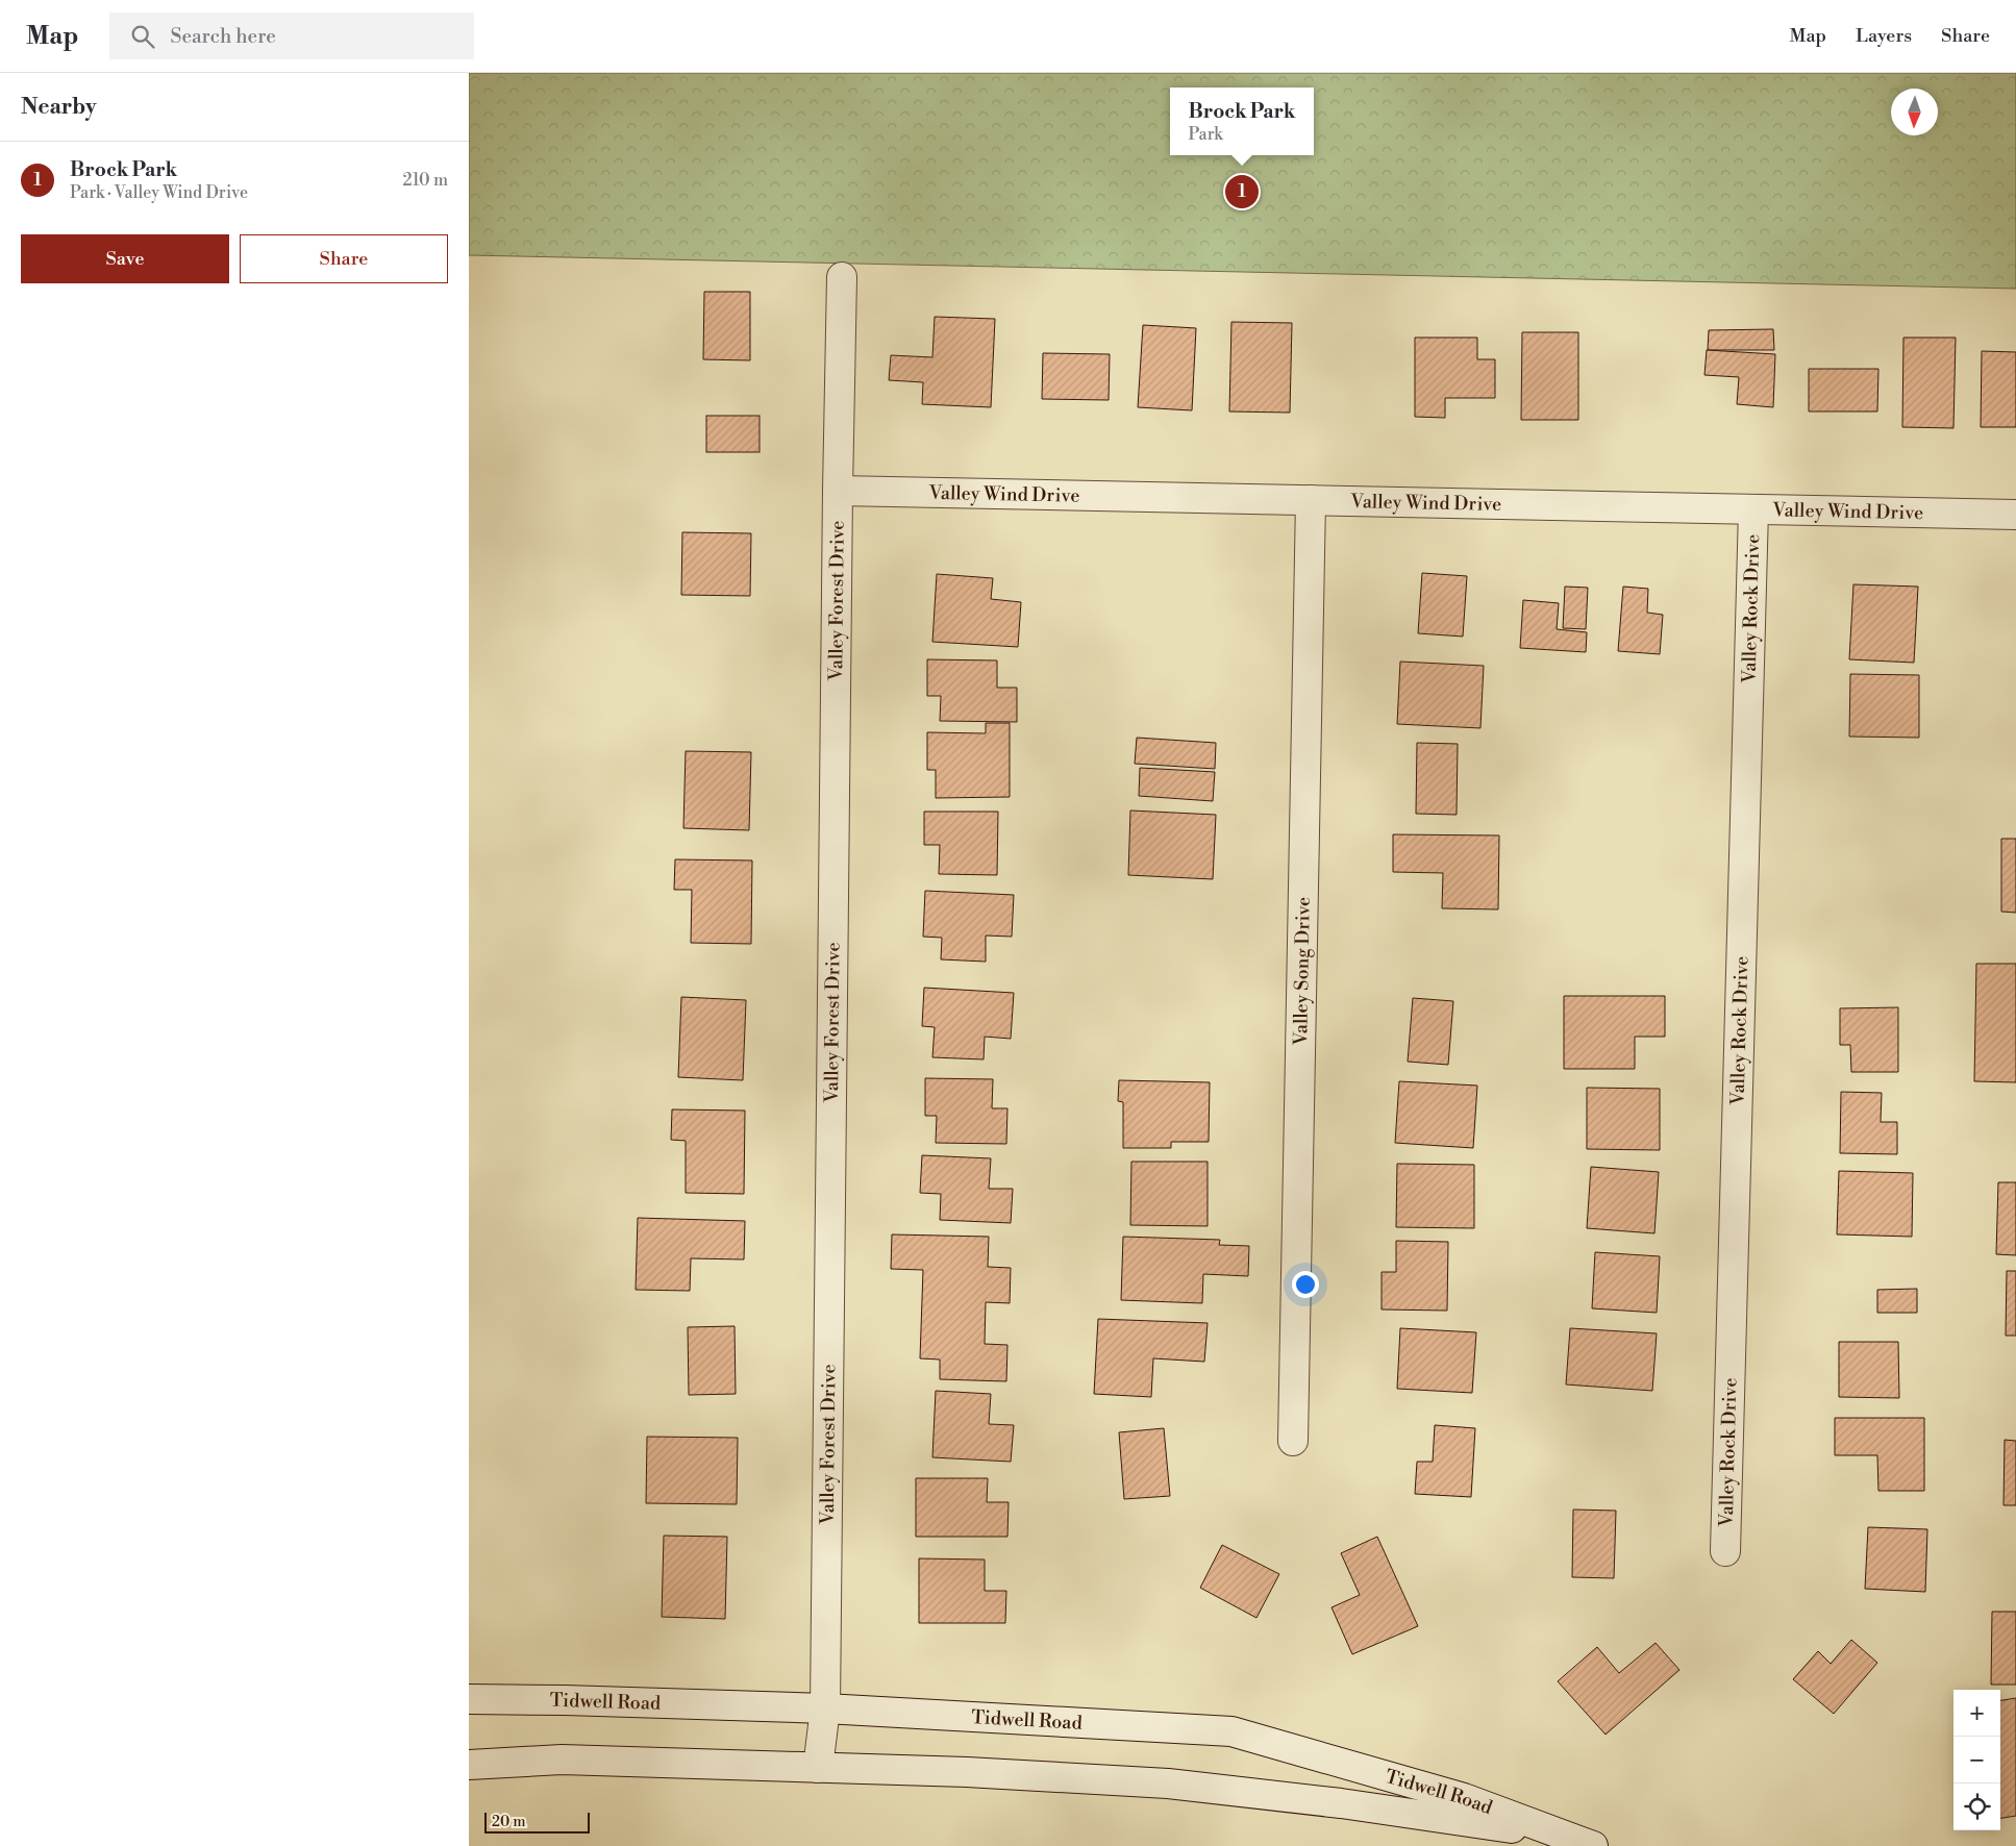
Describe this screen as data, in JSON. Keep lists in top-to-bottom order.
{
  "streets": {
    "street": [
      "Valley Wind Drive",
      "Valley Forest Drive",
      "Valley Rock Drive",
      "Valley Song Drive",
      "Tidwell Road"
    ]
  },
  "crossings": [
    ["Valley Wind Drive", "Valley Forest Drive"],
    ["Valley Wind Drive", "Valley Rock Drive"],
    ["Valley Wind Drive", "Valley Song Drive"],
    ["Valley Forest Drive", "Tidwell Road"]
  ],
  "scale_bar": "20 m",
  "north": "bottom",
  "page": {
    "header": "Map",
    "search": "Search here",
    "nav": ["Map", "Layers", "Share"],
    "heading": "Nearby",
    "popup": ["Brock Park", "Park"],
    "list": [
      {
        "mark": "1",
        "name": "Brock Park",
        "note": "Park · Valley Wind Drive",
        "value": "210 m"
      }
    ],
    "pins": "1",
    "buttons": ["Save", "Share"],
    "map_buttons": ["+", "−"],
    "scale": "20 m"
  }
}
